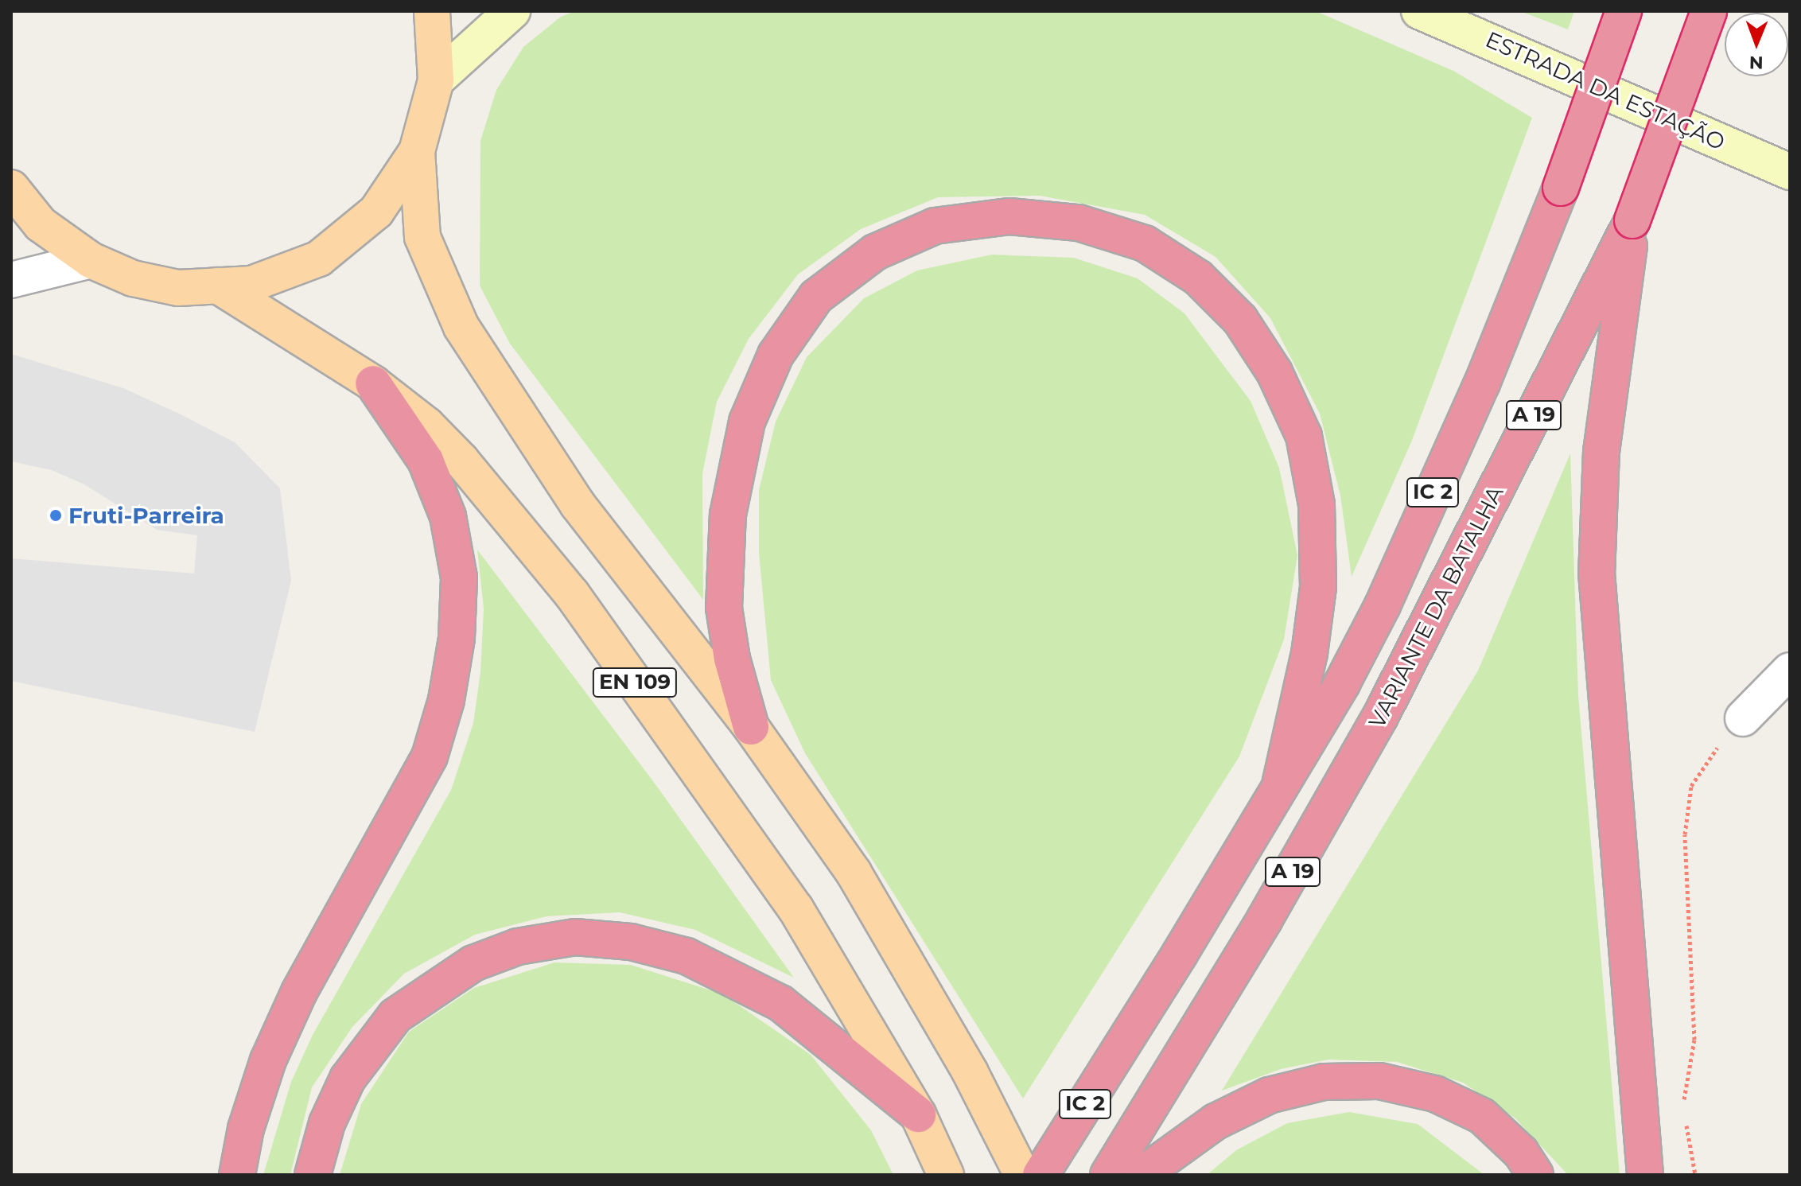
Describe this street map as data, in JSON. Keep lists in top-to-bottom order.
{
  "streets": {
    "highway": ["A 19", "IC 2", "VARIANTE DA BATALHA"],
    "main road": ["ESTRADA DA ESTAÇÃO", "EN 109"]
  },
  "places": ["Fruti-Parreira"],
  "north": "bottom"
}
